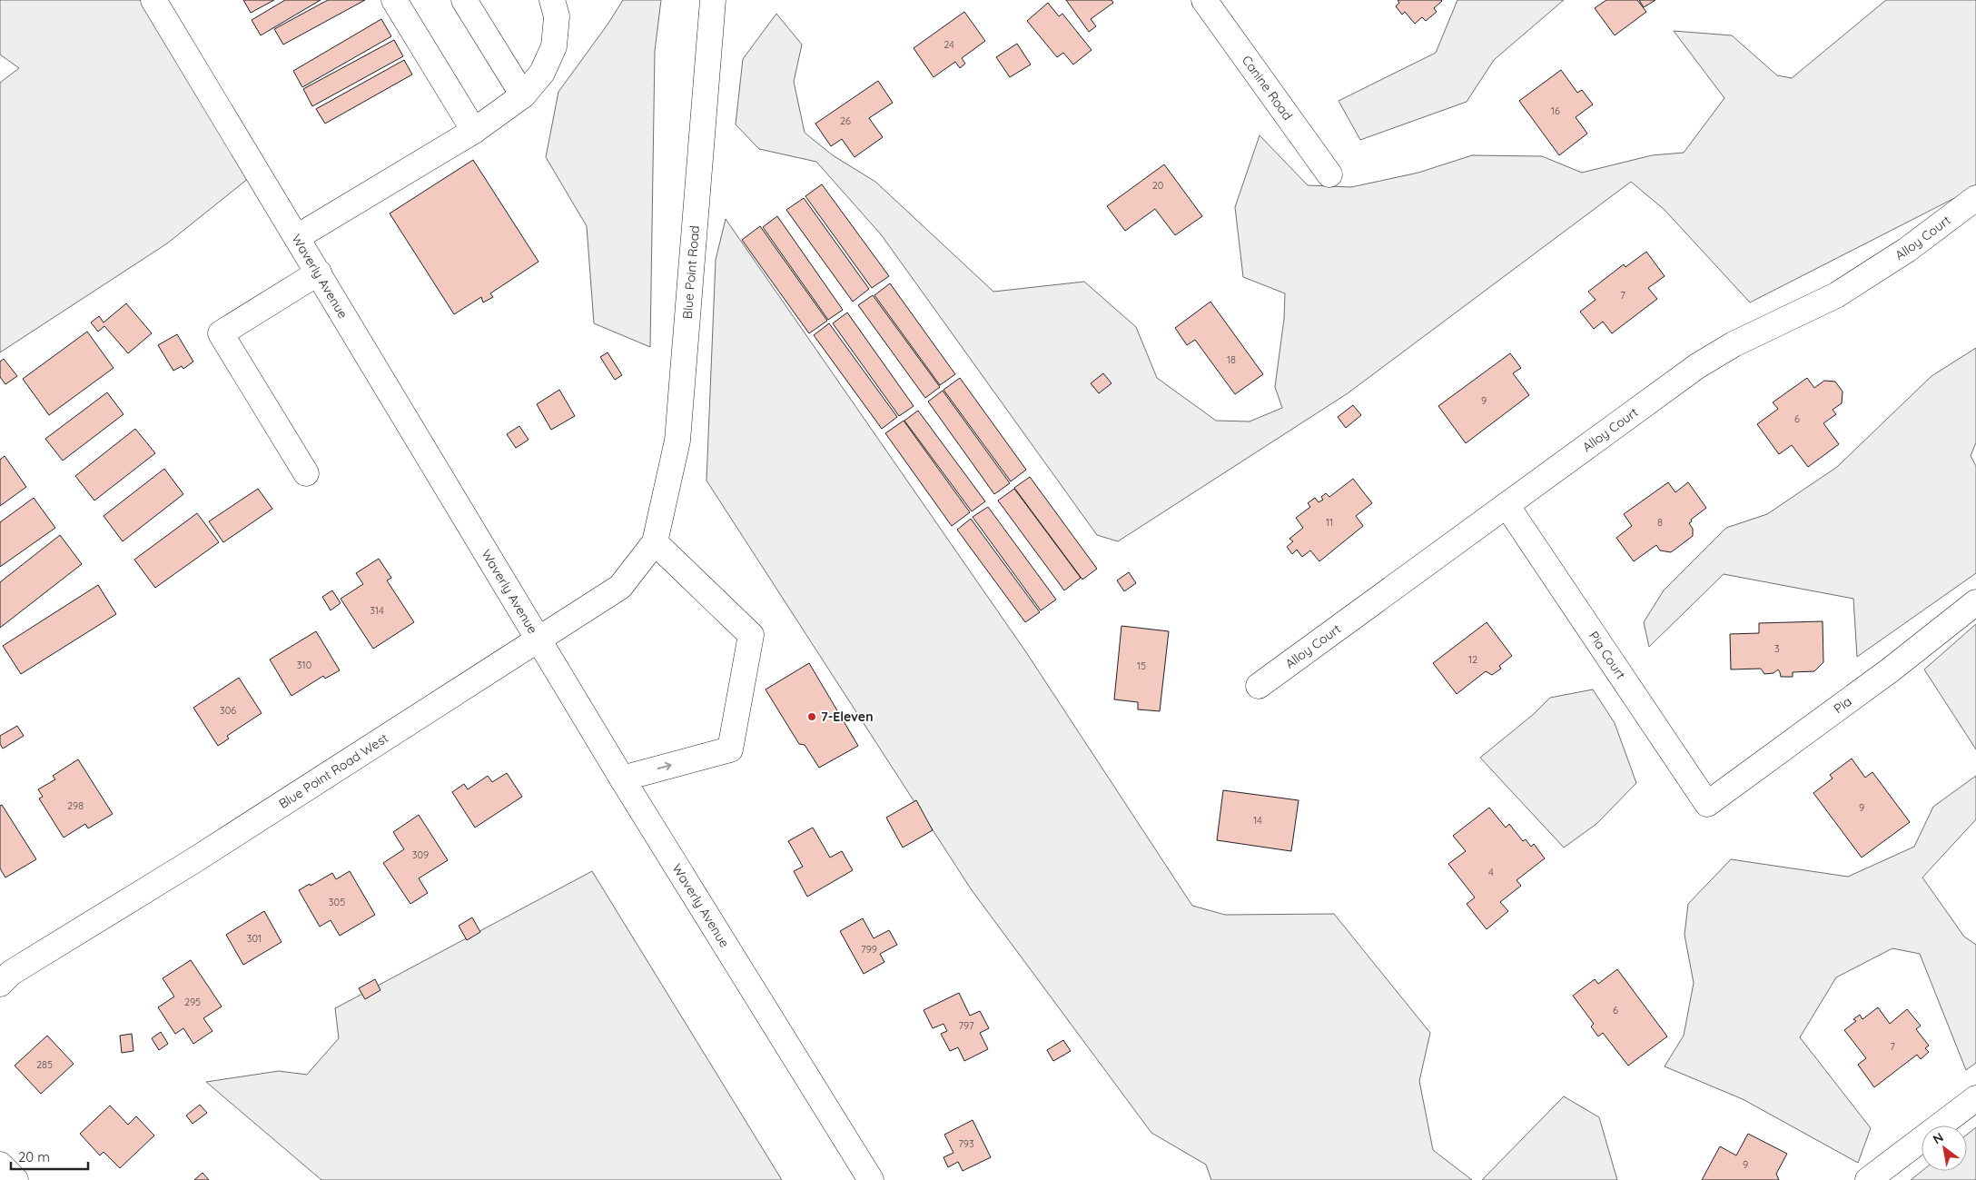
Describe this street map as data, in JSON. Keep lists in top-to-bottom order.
{
  "streets": {
    "street": [
      "Canine Road",
      "Alloy Court",
      "Blue Point Road",
      "Waverly Avenue",
      "Pia Court",
      "Pia",
      "Blue Point Road West"
    ]
  },
  "crossings": [
    ["Alloy Court", "Pia Court"],
    ["Blue Point Road", "Blue Point Road West"],
    ["Waverly Avenue", "Blue Point Road West"],
    ["Pia Court", "Pia"]
  ],
  "places": ["7-Eleven"],
  "house_numbers": [
    "24",
    "16",
    "26",
    "20",
    "7",
    "18",
    "9",
    "6",
    "11",
    "8",
    "314",
    "3",
    "12",
    "310",
    "15",
    "306",
    "298",
    "9",
    "14",
    "309",
    "4",
    "305",
    "301",
    "799",
    "295",
    "6",
    "797",
    "7",
    "285",
    "793",
    "9"
  ],
  "scale_bar": "20 m",
  "north": "top left"
}
